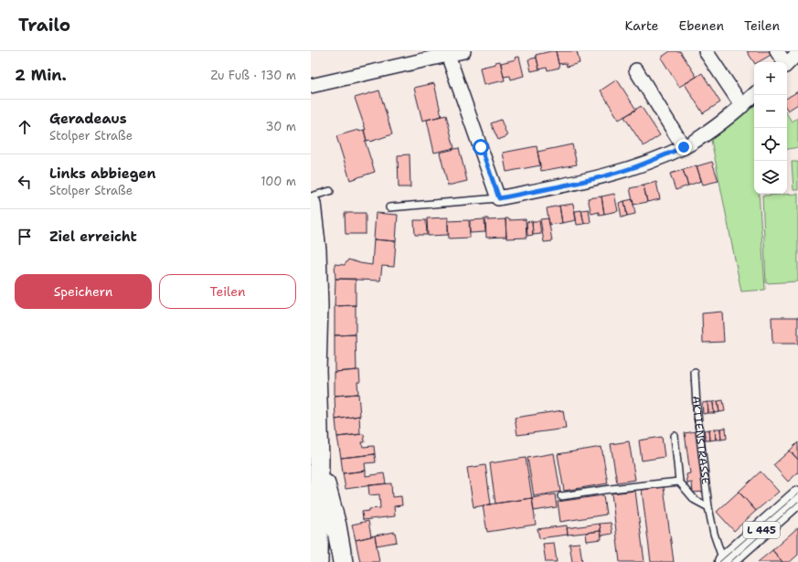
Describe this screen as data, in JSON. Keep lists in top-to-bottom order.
{
  "streets": {
    "main road": ["AKTIENSTRASSE", "L 445"]
  },
  "page": {
    "header": "Trailo",
    "nav": ["Karte", "Ebenen", "Teilen"],
    "heading": ["2 Min.", "Zu Fuß · 130 m"],
    "map_buttons": ["+", "−"],
    "list": [
      ["Geradeaus", "Stolper Straße", "30 m"],
      ["Links abbiegen", "Stolper Straße", "100 m"],
      "Ziel erreicht"
    ],
    "buttons": ["Speichern", "Teilen"]
  }
}
